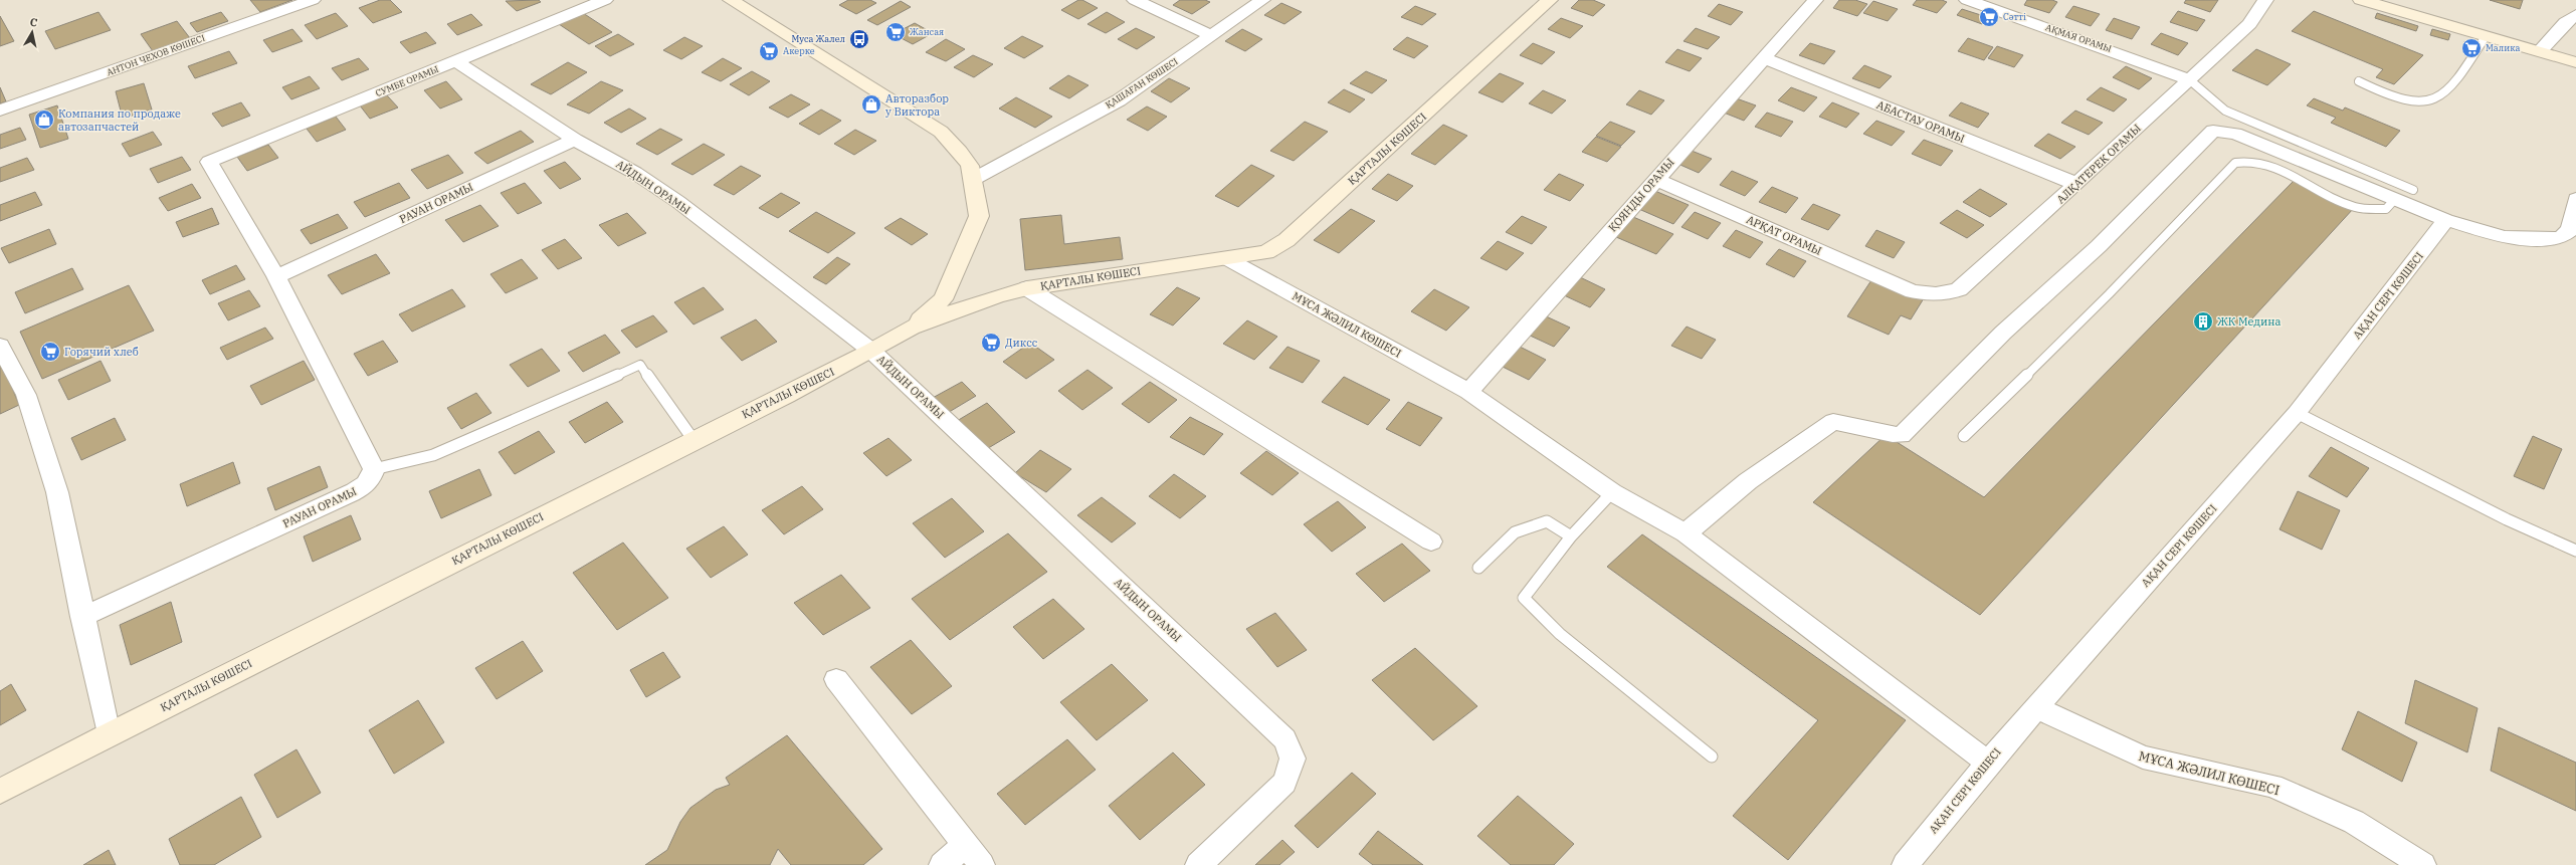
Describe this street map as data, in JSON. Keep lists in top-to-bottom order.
{
  "streets": {
    "street": [
      "АҚМАЯ ОРАМЫ",
      "АНТОН ЧЕХОВ КӨШЕСІ",
      "СУМБЕ ОРАМЫ",
      "ҚАШАҒАН КӨШЕСІ",
      "АБАСТАУ ОРАМЫ",
      "ҚАРТАЛЫ КӨШЕСІ",
      "АЛҚАТЕРЕК ОРАМЫ",
      "АЙДЫН ОРАМЫ",
      "ҚОЯНДЫ ОРАМЫ",
      "РАУАН ОРАМЫ",
      "АРҚАТ ОРАМЫ",
      "АҚАН СЕРІ КӨШЕСІ",
      "МҰСА ЖӘЛИЛ КӨШЕСІ"
    ]
  },
  "crossings": [
    ["АҚМАЯ ОРАМЫ", "АЛҚАТЕРЕК ОРАМЫ"],
    ["СУМБЕ ОРАМЫ", "АЙДЫН ОРАМЫ"],
    ["СУМБЕ ОРАМЫ", "РАУАН ОРАМЫ"],
    ["АБАСТАУ ОРАМЫ", "АЛҚАТЕРЕК ОРАМЫ"],
    ["АБАСТАУ ОРАМЫ", "ҚОЯНДЫ ОРАМЫ"],
    ["ҚАРТАЛЫ КӨШЕСІ", "АЙДЫН ОРАМЫ"],
    ["ҚАРТАЛЫ КӨШЕСІ", "МҰСА ЖӘЛИЛ КӨШЕСІ"],
    ["АЛҚАТЕРЕК ОРАМЫ", "АРҚАТ ОРАМЫ"],
    ["АЙДЫН ОРАМЫ", "РАУАН ОРАМЫ"],
    ["ҚОЯНДЫ ОРАМЫ", "АРҚАТ ОРАМЫ"],
    ["ҚОЯНДЫ ОРАМЫ", "МҰСА ЖӘЛИЛ КӨШЕСІ"],
    ["АҚАН СЕРІ КӨШЕСІ", "МҰСА ЖӘЛИЛ КӨШЕСІ"]
  ],
  "places": {
    "supermarket": [
      "Сәттi",
      "Жансая",
      "Малика",
      "Акерке",
      "Диксс",
      "Горячий хлеб"
    ],
    "bus stop": ["Муса Жалел"],
    "shop": ["Авторазбор у Виктора", "Компания по продаже автозапчастей"],
    "building": ["ЖК Медина"]
  },
  "north": "top"
}
